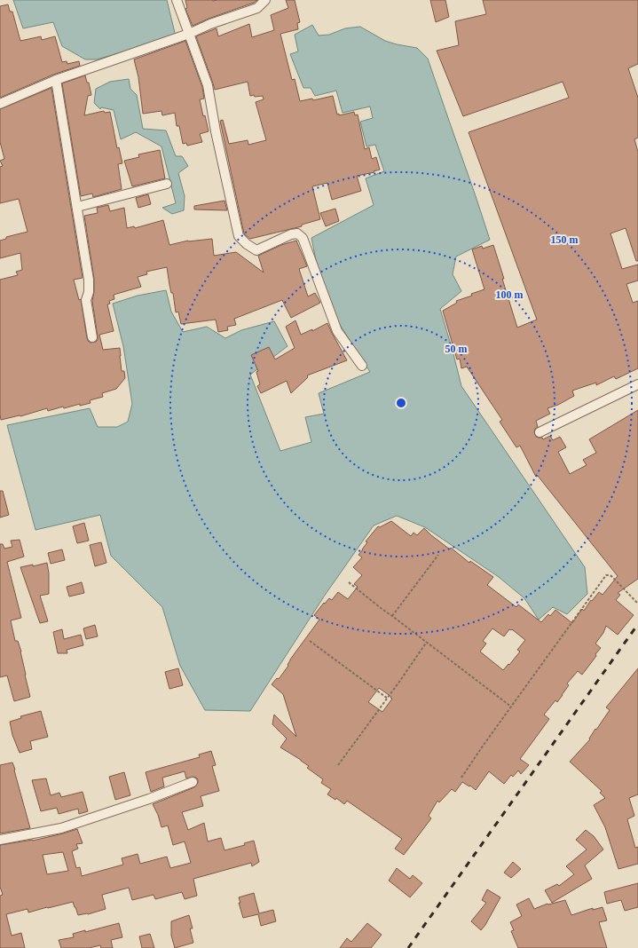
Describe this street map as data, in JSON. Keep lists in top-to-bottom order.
{
  "rings": ["150 m", "100 m", "50 m"]
}
